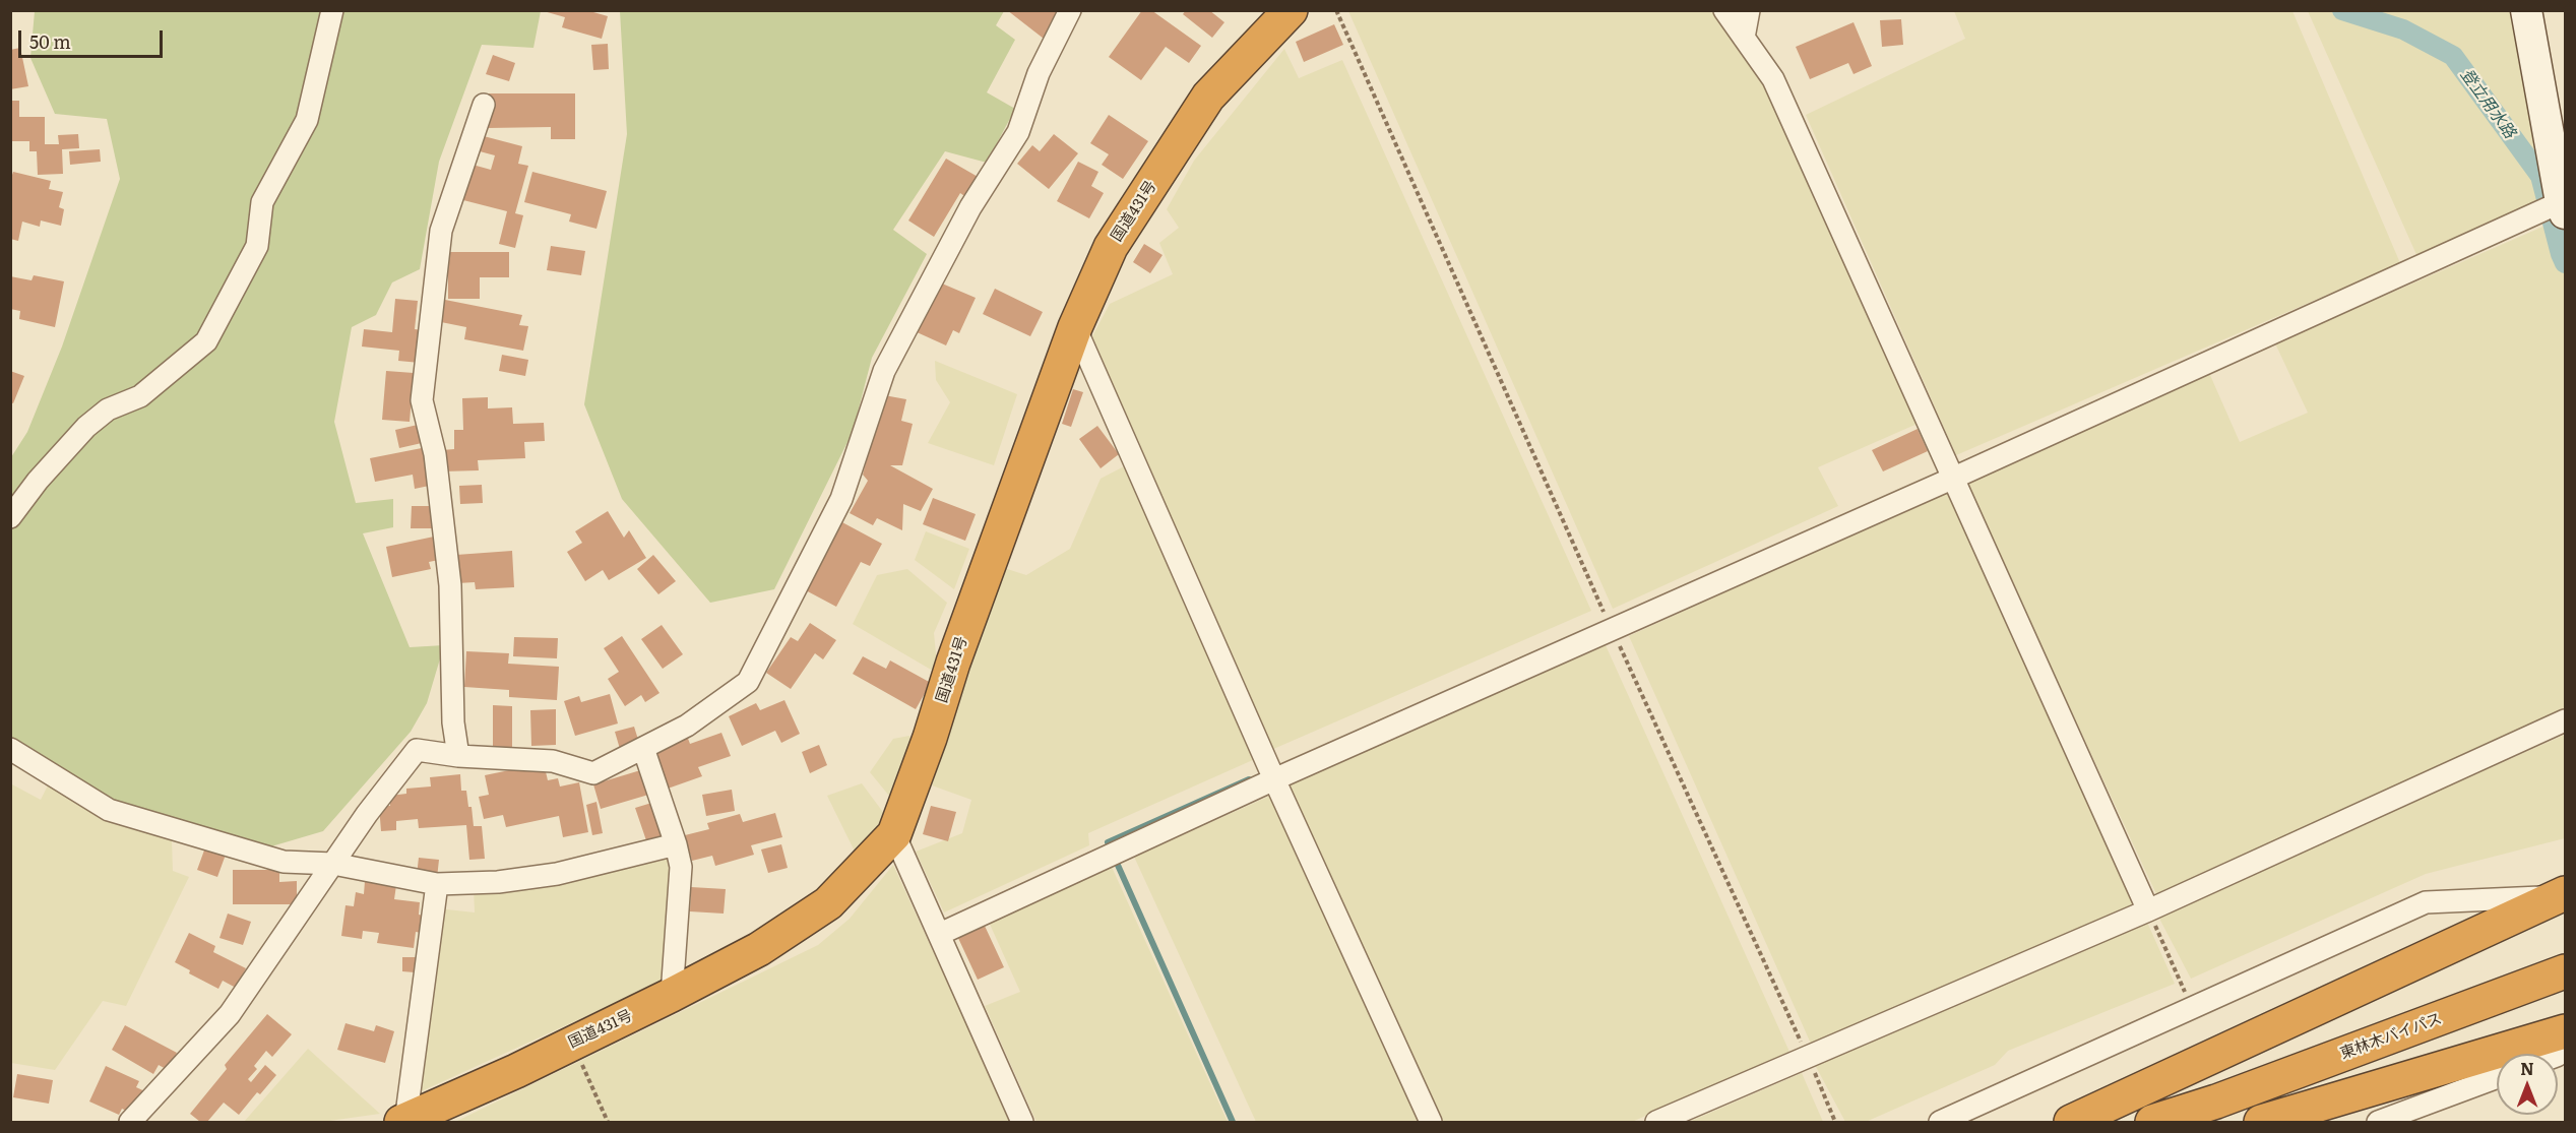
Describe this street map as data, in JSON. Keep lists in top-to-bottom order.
{
  "streets": {
    "highway": ["国道431号", "東林木バイパス"]
  },
  "water": ["登立用水路"],
  "scale_bar": "50 m",
  "north": "top"
}
